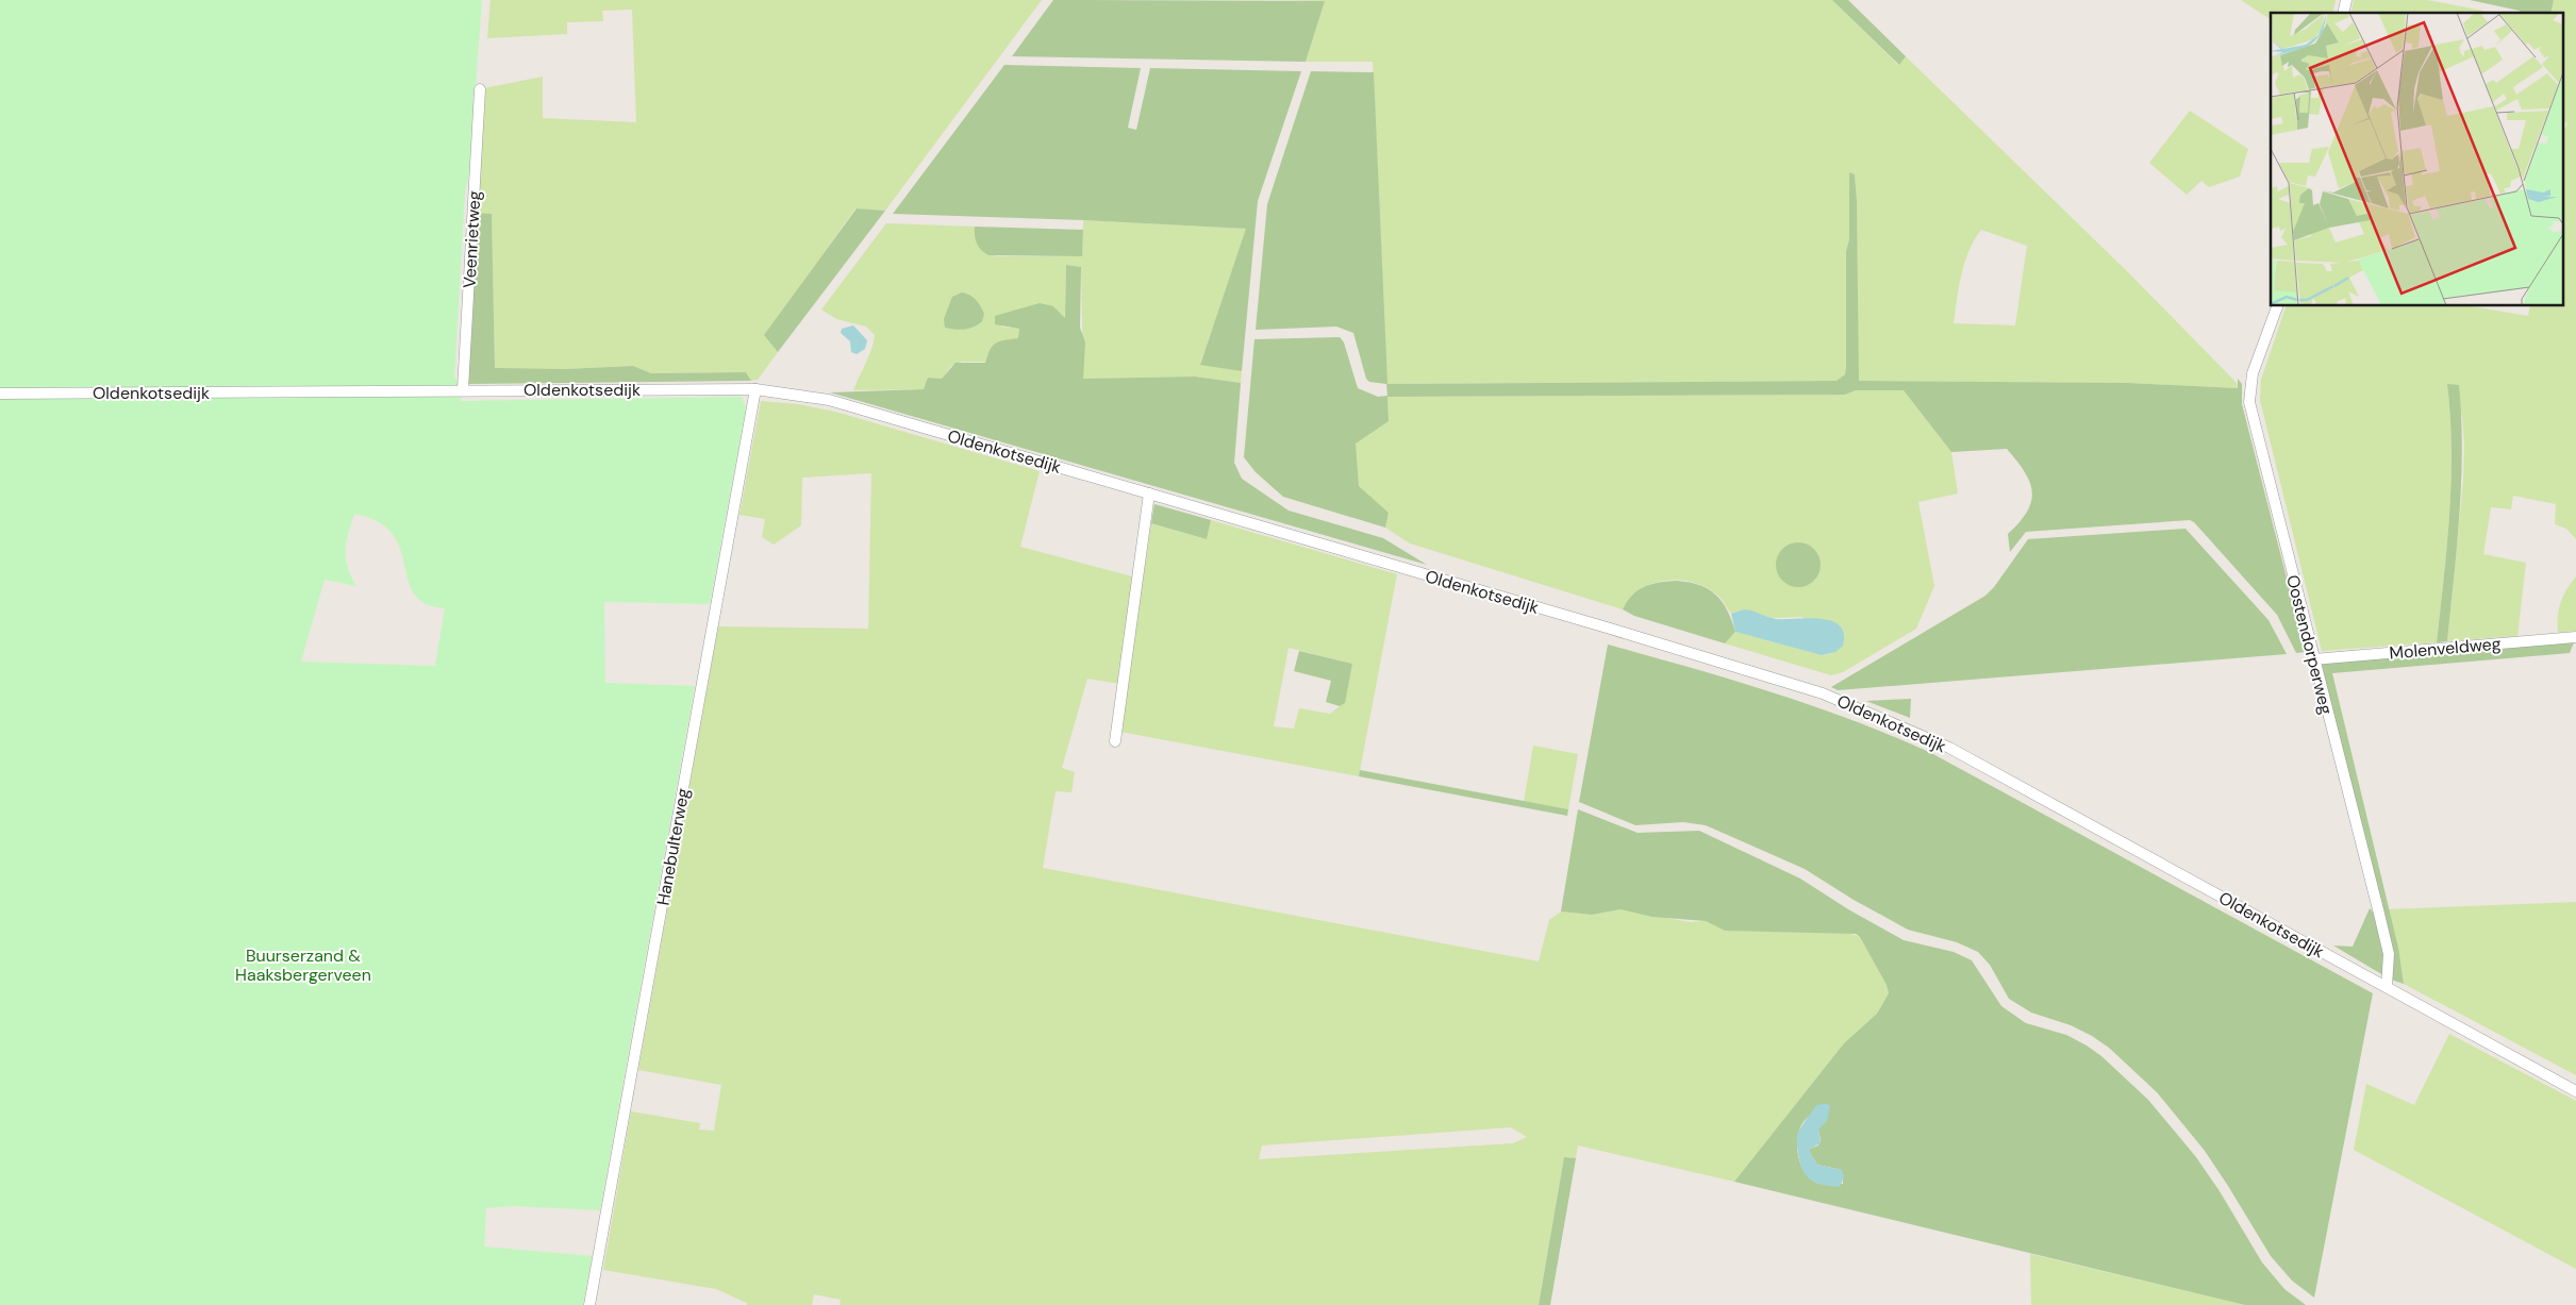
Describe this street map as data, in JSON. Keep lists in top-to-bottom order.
{
  "streets": {
    "street": [
      "Veenrietweg",
      "Oldenkotsedijk",
      "Oostendorperweg",
      "Molenveldweg",
      "Hanebulterweg"
    ]
  },
  "crossings": [
    ["Veenrietweg", "Oldenkotsedijk"],
    ["Oldenkotsedijk", "Oostendorperweg"],
    ["Oldenkotsedijk", "Hanebulterweg"],
    ["Oostendorperweg", "Molenveldweg"]
  ],
  "parks": ["Buurserzand & Haaksbergerveen"]
}
